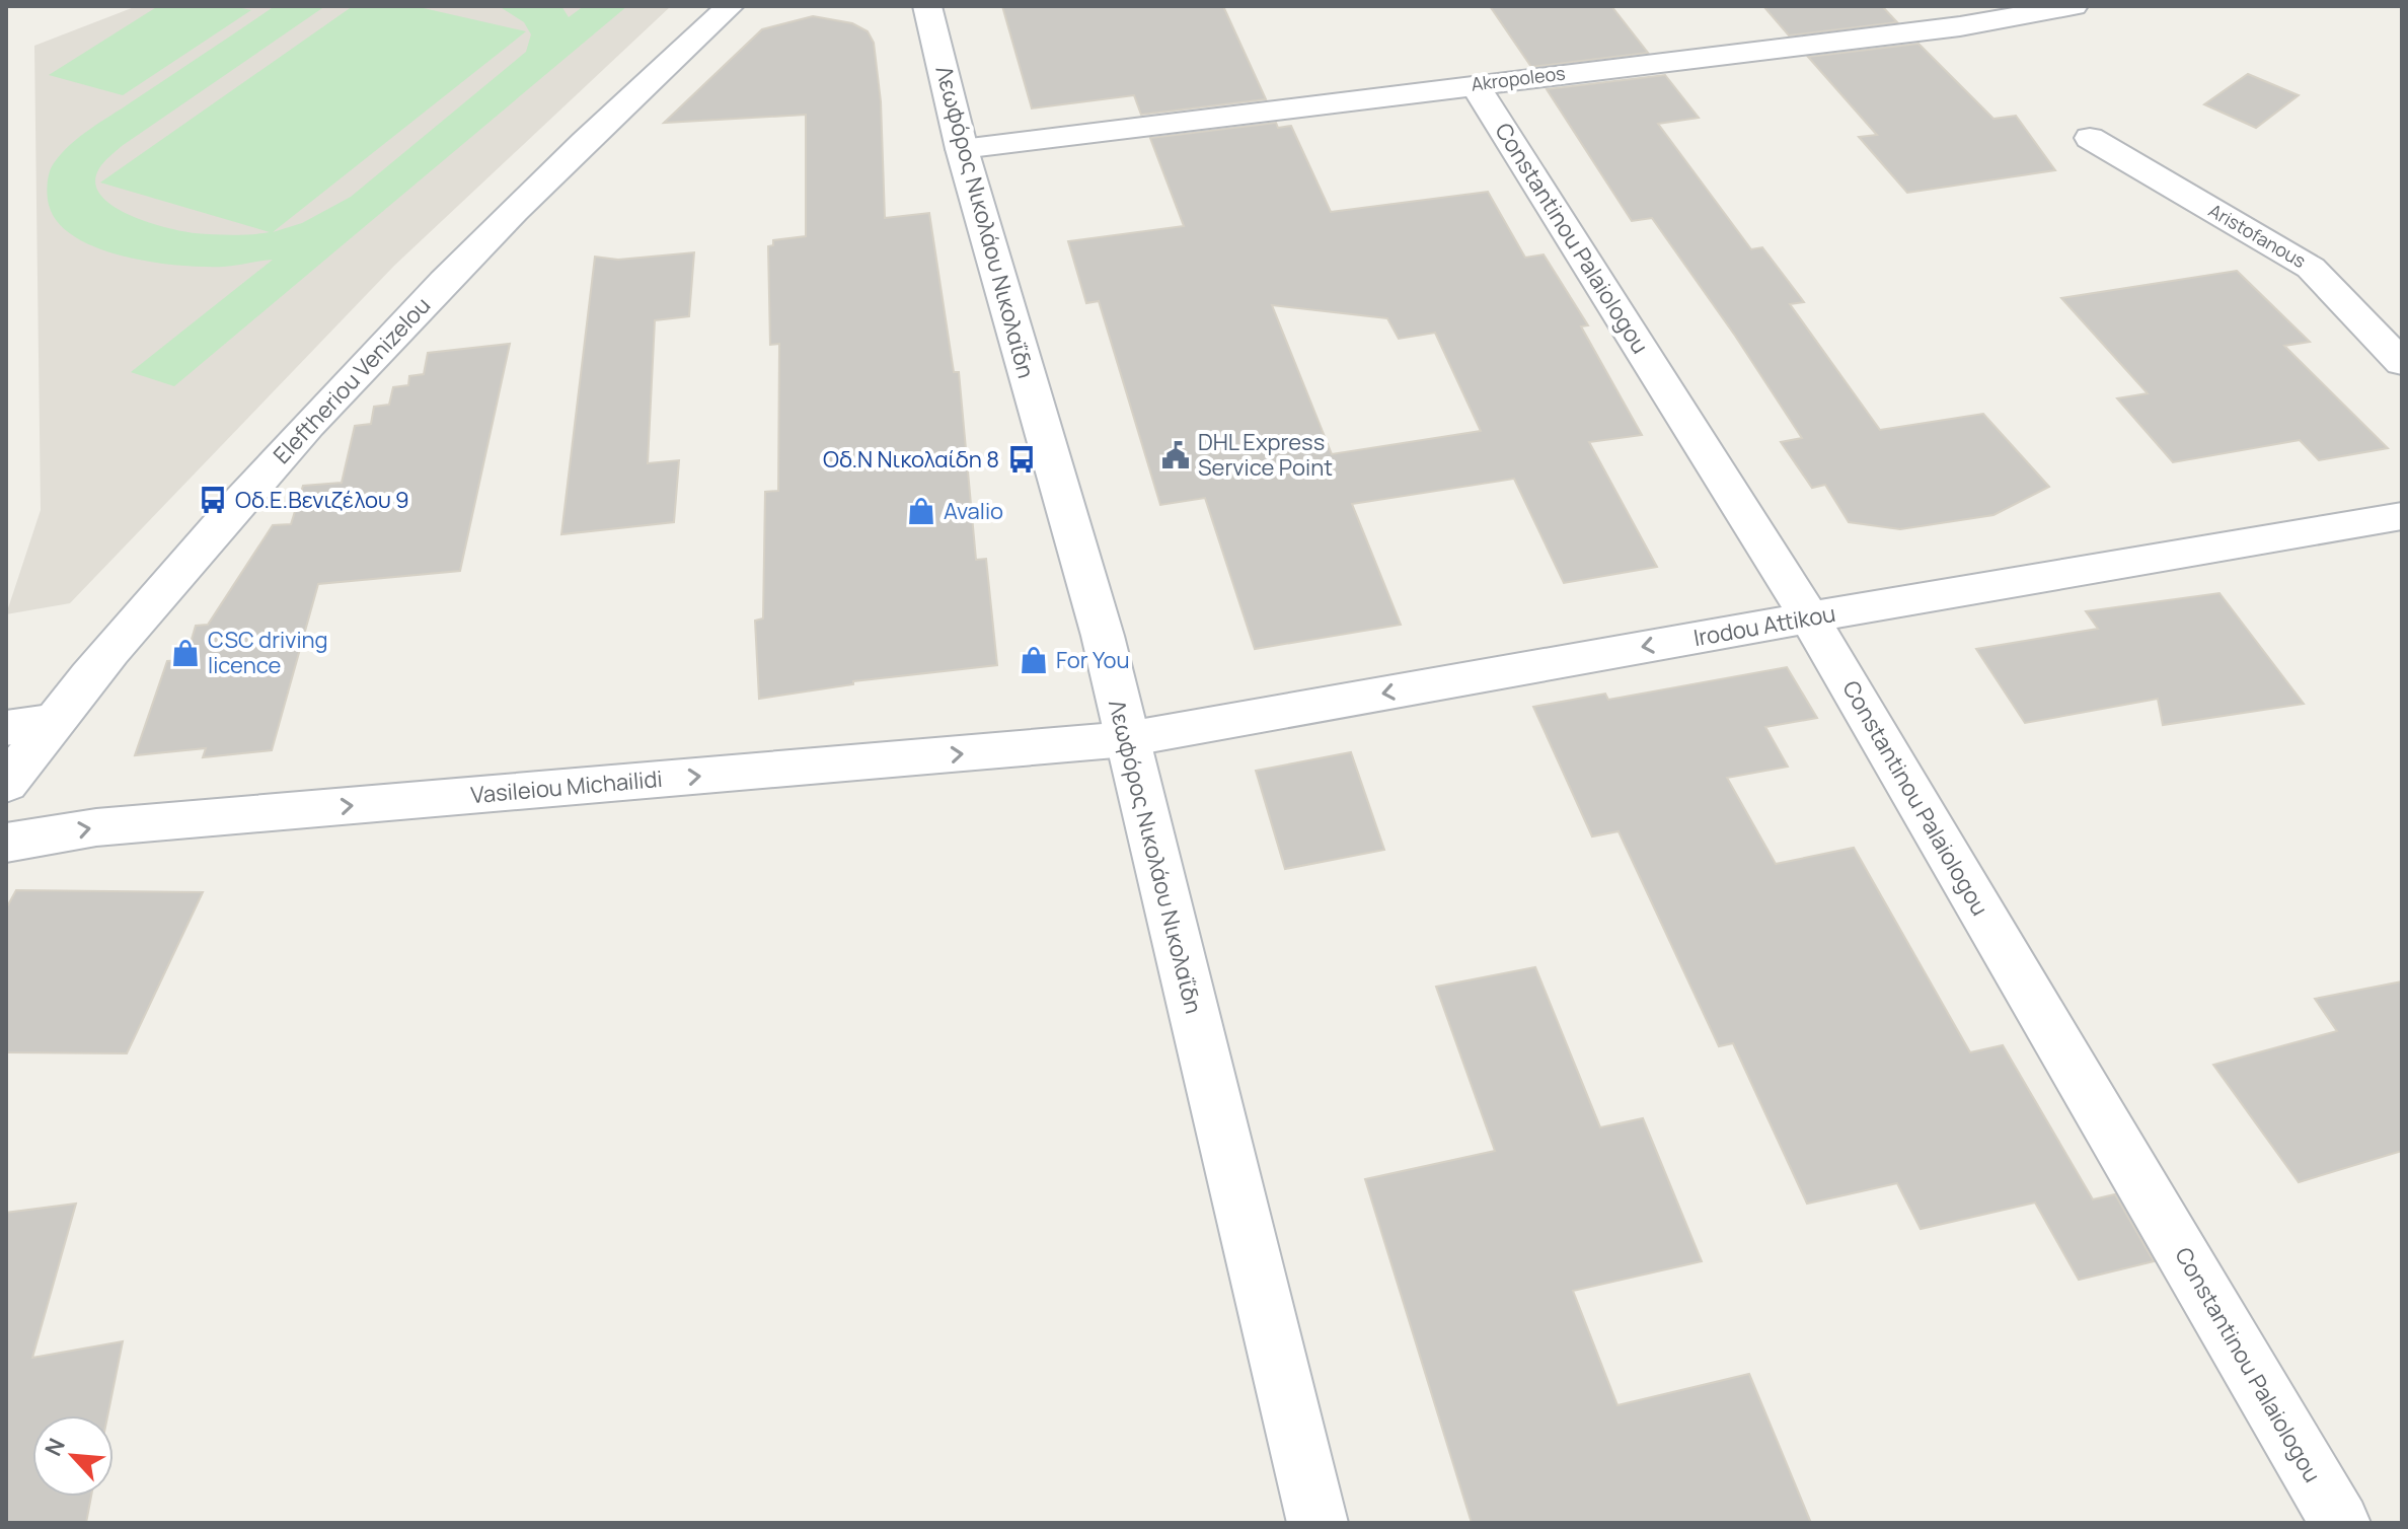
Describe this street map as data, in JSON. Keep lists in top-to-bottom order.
{
  "streets": {
    "street": [
      "Akropoleos",
      "Λεωφόρος Νικολάου Νικολαΐδη",
      "Aristofanous",
      "Constantinou Palaiologou",
      "Eleftheriou Venizelou",
      "Irodou Attikou",
      "Vasileiou Michailidi"
    ]
  },
  "crossings": [
    ["Akropoleos", "Λεωφόρος Νικολάου Νικολαΐδη"],
    ["Akropoleos", "Constantinou Palaiologou"],
    ["Λεωφόρος Νικολάου Νικολαΐδη", "Irodou Attikou"],
    ["Λεωφόρος Νικολάου Νικολαΐδη", "Vasileiou Michailidi"],
    ["Constantinou Palaiologou", "Irodou Attikou"],
    ["Irodou Attikou", "Vasileiou Michailidi"]
  ],
  "one_way": ["Irodou Attikou", "Vasileiou Michailidi"],
  "places": {
    "public building": ["DHL Express Service Point"],
    "bus stop": ["Οδ.Ν Νικολαίδη 8", "Οδ.Ε.Βενιζέλου 9"],
    "shop": ["Avalio", "CSC driving licence", "For You"]
  },
  "north": "top left"
}
